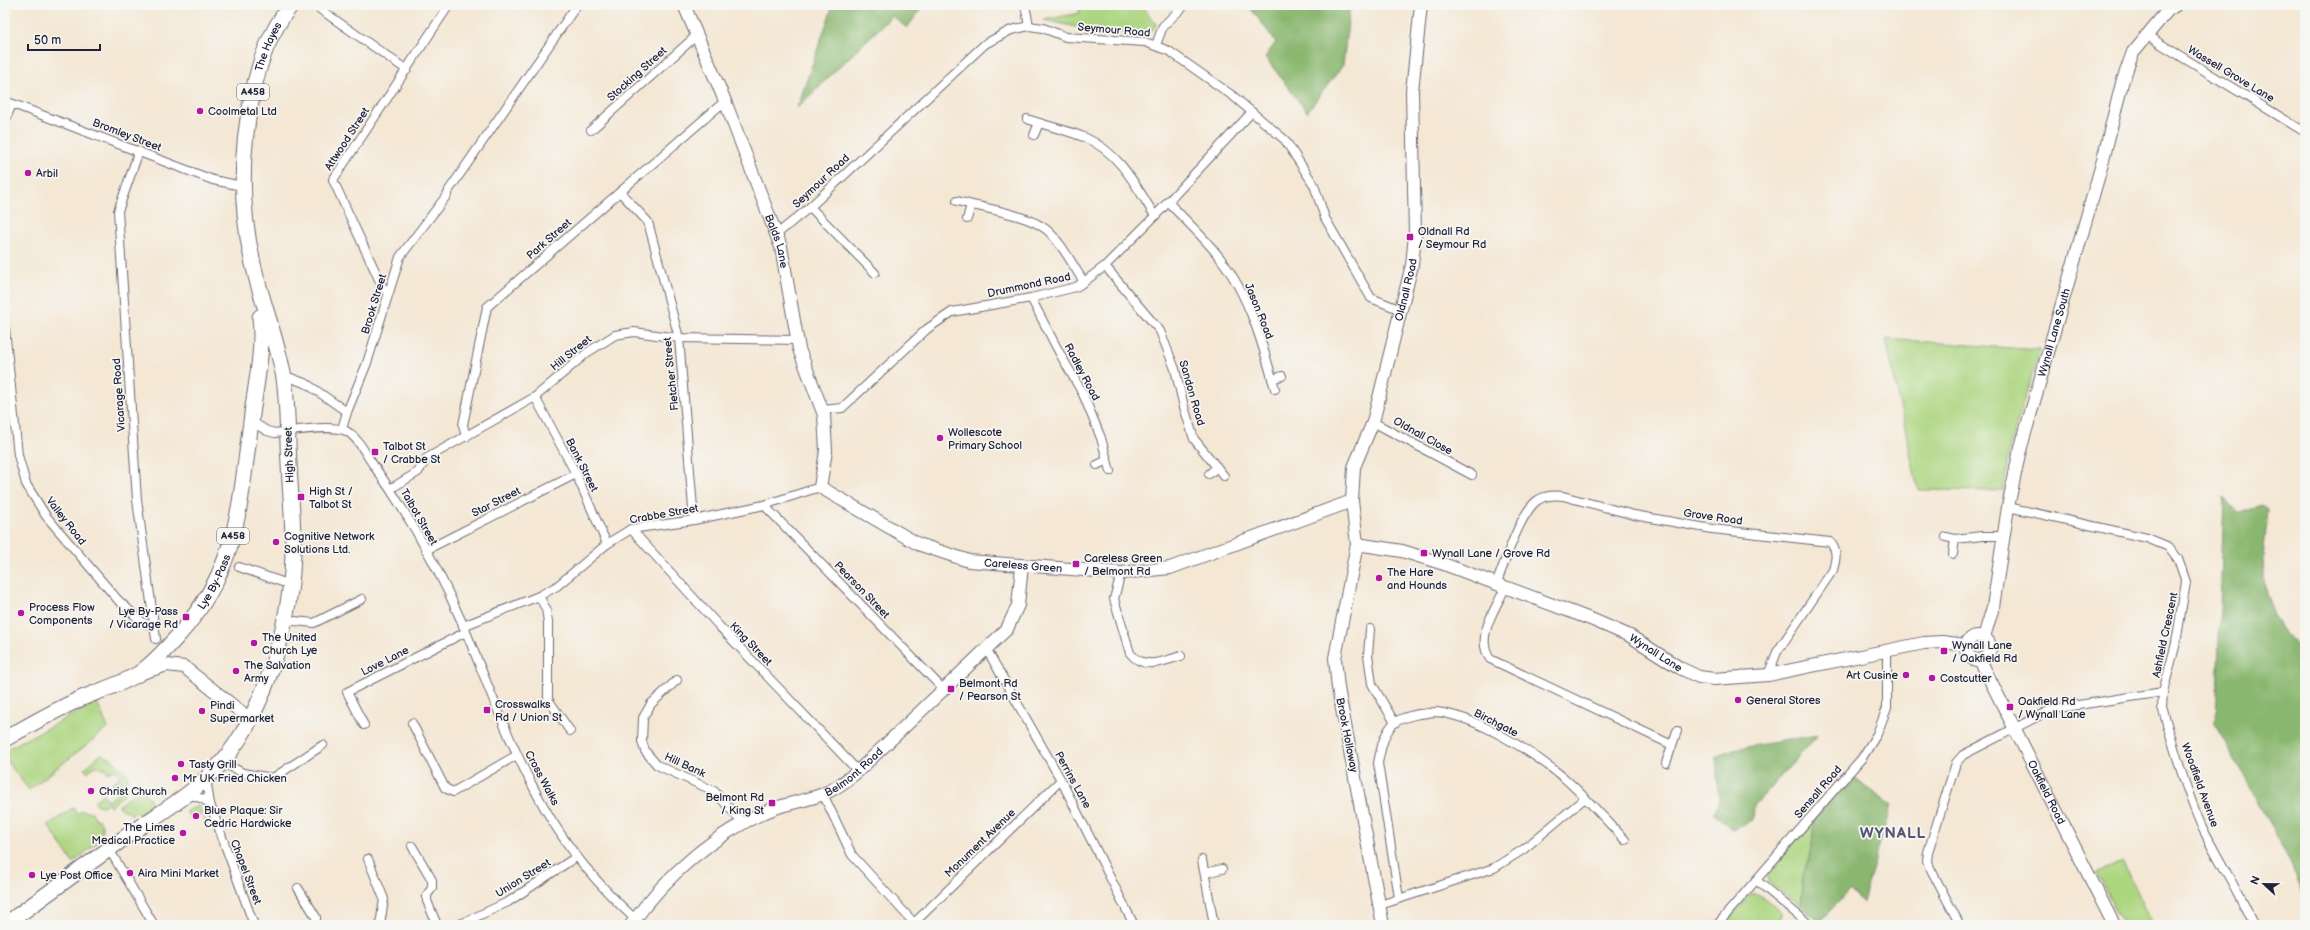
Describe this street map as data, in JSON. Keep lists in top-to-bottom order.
{
  "streets": {
    "highway": [
      "The Hayes",
      "A458",
      "High Street",
      "Lye By-Pass"
    ],
    "street": [
      "Seymour Road",
      "Stocking Street",
      "Wassell Grove Lane",
      "Bromley Street",
      "Attwood Street",
      "Park Street",
      "Balds Lane",
      "Drummond Road",
      "Oldnall Road",
      "Brook Street",
      "Jason Road",
      "Wynall Lane South",
      "Hill Street",
      "Radley Road",
      "Fletcher Street",
      "Sandon Road",
      "Vicarage Road",
      "Oldnall Close",
      "Bank Street",
      "Star Street",
      "Crabbe Street",
      "Talbot Street",
      "Grove Road",
      "Valley Road",
      "Careless Green",
      "Pearson Street",
      "Ashfield Crescent",
      "King Street",
      "Wynall Lane",
      "Love Lane",
      "Birchgate",
      "Brook Holloway",
      "Hill Bank",
      "Belmont Road",
      "Cross Walks",
      "Perrins Lane",
      "Woodfield Avenue",
      "Sensall Road",
      "Oakfield Road",
      "Monument Avenue",
      "Chapel Street",
      "Union Street"
    ]
  },
  "crossings": [
    ["Seymour Road", "Balds Lane"],
    ["Seymour Road", "Drummond Road"],
    ["Seymour Road", "Oldnall Road"],
    ["The Hayes", "A458"],
    ["The Hayes", "Bromley Street"],
    ["Stocking Street", "Balds Lane"],
    ["Wassell Grove Lane", "Wynall Lane South"],
    ["A458", "Bromley Street"],
    ["A458", "High Street"],
    ["A458", "Lye By-Pass"],
    ["Bromley Street", "Vicarage Road"],
    ["Attwood Street", "Brook Street"],
    ["Park Street", "Balds Lane"],
    ["Park Street", "Hill Street"],
    ["Park Street", "Fletcher Street"],
    ["Balds Lane", "Drummond Road"],
    ["Balds Lane", "Hill Street"],
    ["Balds Lane", "Crabbe Street"],
    ["Balds Lane", "Careless Green"],
    ["Drummond Road", "Jason Road"],
    ["Drummond Road", "Radley Road"],
    ["Drummond Road", "Sandon Road"],
    ["Oldnall Road", "Oldnall Close"],
    ["Oldnall Road", "Careless Green"],
    ["Oldnall Road", "Wynall Lane"],
    ["Oldnall Road", "Brook Holloway"],
    ["Brook Street", "Talbot Street"],
    ["Wynall Lane South", "Ashfield Crescent"],
    ["Wynall Lane South", "Wynall Lane"],
    ["Wynall Lane South", "Oakfield Road"],
    ["Hill Street", "Fletcher Street"],
    ["Hill Street", "Bank Street"],
    ["Hill Street", "Talbot Street"],
    ["Fletcher Street", "Crabbe Street"],
    ["Vicarage Road", "Valley Road"],
    ["High Street", "Lye By-Pass"],
    ["High Street", "Chapel Street"],
    ["Bank Street", "Star Street"],
    ["Bank Street", "Crabbe Street"],
    ["Star Street", "Talbot Street"],
    ["Crabbe Street", "Talbot Street"],
    ["Crabbe Street", "Careless Green"],
    ["Crabbe Street", "Pearson Street"],
    ["Crabbe Street", "King Street"],
    ["Crabbe Street", "Love Lane"],
    ["Crabbe Street", "Cross Walks"],
    ["Talbot Street", "Love Lane"],
    ["Talbot Street", "Cross Walks"],
    ["Grove Road", "Wynall Lane"],
    ["Careless Green", "Belmont Road"],
    ["Pearson Street", "Belmont Road"],
    ["Ashfield Crescent", "Woodfield Avenue"],
    ["Ashfield Crescent", "Oakfield Road"],
    ["King Street", "Belmont Road"],
    ["Wynall Lane", "Brook Holloway"],
    ["Wynall Lane", "Sensall Road"],
    ["Wynall Lane", "Oakfield Road"],
    ["Love Lane", "Cross Walks"],
    ["Hill Bank", "Belmont Road"],
    ["Belmont Road", "Cross Walks"],
    ["Belmont Road", "Perrins Lane"],
    ["Belmont Road", "Monument Avenue"],
    ["Cross Walks", "Union Street"],
    ["Perrins Lane", "Monument Avenue"]
  ],
  "districts": ["WYNALL"],
  "places": {
    "other": [
      "Coolmetal Ltd",
      "Arbil",
      "Wollescote Primary School",
      "Cognitive Network Solutions Ltd.",
      "The Hare and Hounds",
      "Process Flow Components",
      "The United Church Lye",
      "The Salvation Army",
      "Art Cusine",
      "Costcutter",
      "General Stores",
      "Pindi Supermarket",
      "Tasty Grill",
      "Mr UK Fried Chicken",
      "Christ Church",
      "Blue Plaque: Sir Cedric Hardwicke",
      "The Limes Medical Practice",
      "Aira Mini Market",
      "Lye Post Office"
    ],
    "transit": [
      "Oldnall Rd / Seymour Rd",
      "Talbot St / Crabbe St",
      "High St / Talbot St",
      "Wynall Lane / Grove Rd",
      "Careless Green / Belmont Rd",
      "Lye By-Pass / Vicarage Rd",
      "Wynall Lane / Oakfield Rd",
      "Belmont Rd / Pearson St",
      "Oakfield Rd / Wynall Lane",
      "Crosswalks Rd / Union St",
      "Belmont Rd / King St"
    ]
  },
  "scale_bar": "50 m",
  "north": "left"
}
